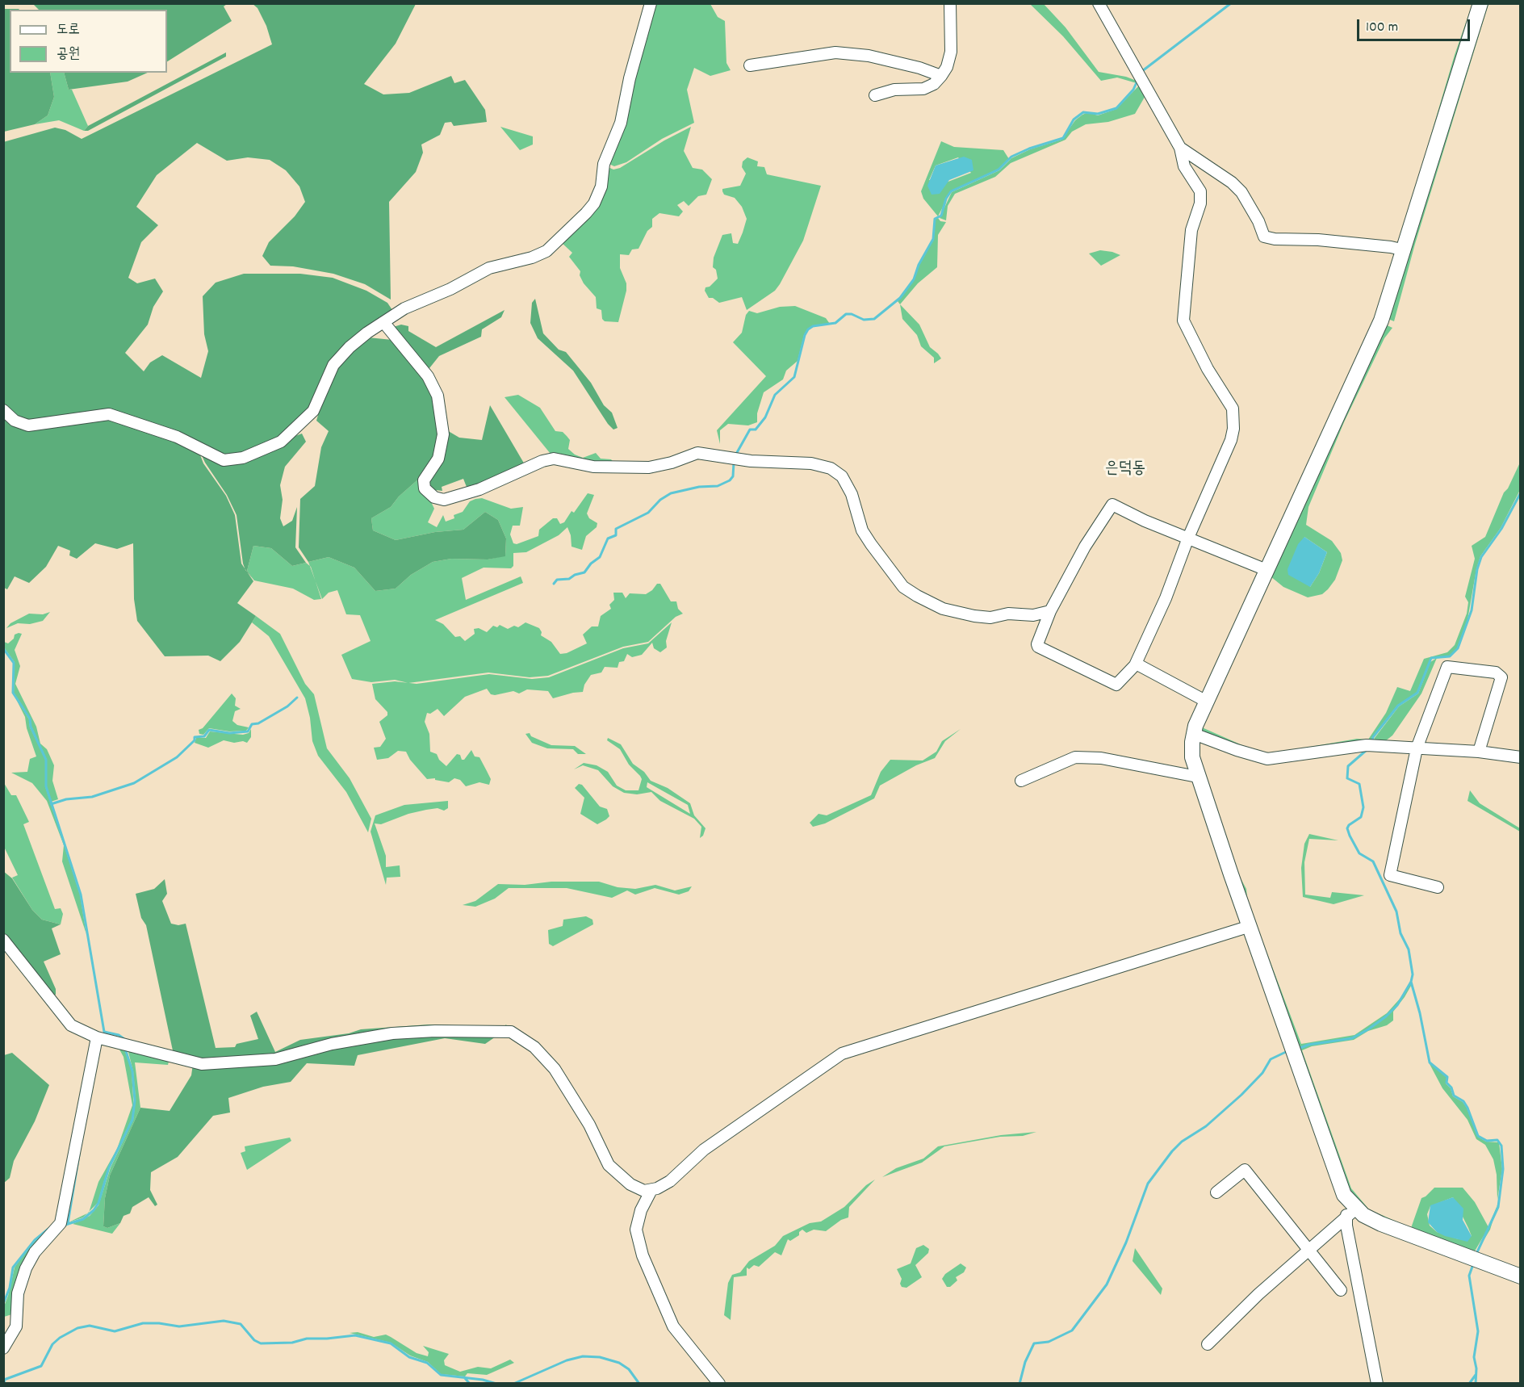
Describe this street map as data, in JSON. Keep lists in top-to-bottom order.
{
  "districts": ["은덕동"],
  "legend": ["도로", "공원"],
  "scale_bar": "100 m"
}
